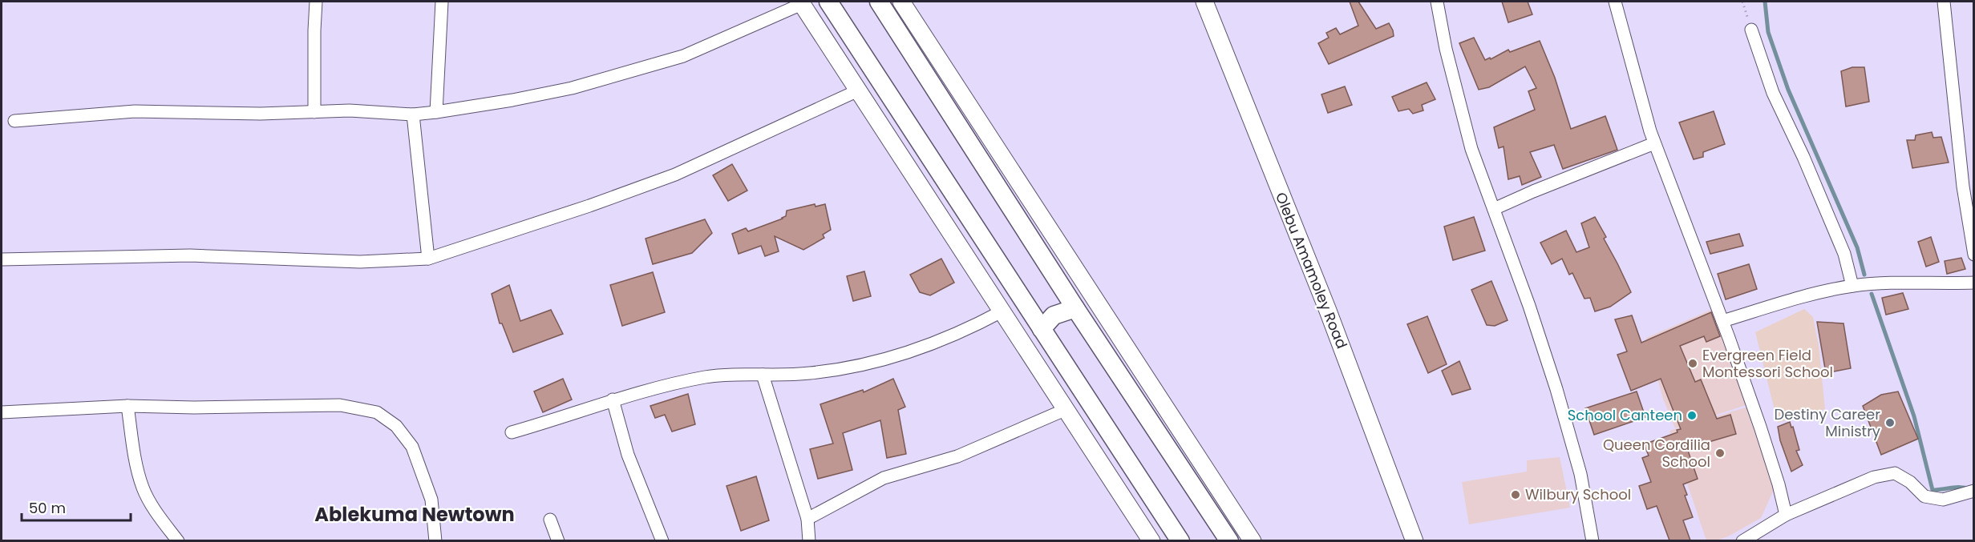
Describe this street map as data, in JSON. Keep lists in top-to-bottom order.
{
  "streets": {
    "street": ["Olebu Amamoley Road"]
  },
  "districts": ["Ablekuma Newtown"],
  "places": [
    "Evergreen Field Montessori School",
    "School Canteen",
    "Destiny Career Ministry",
    "Queen Cordilia School",
    "Wilbury School"
  ],
  "scale_bar": "50 m"
}
